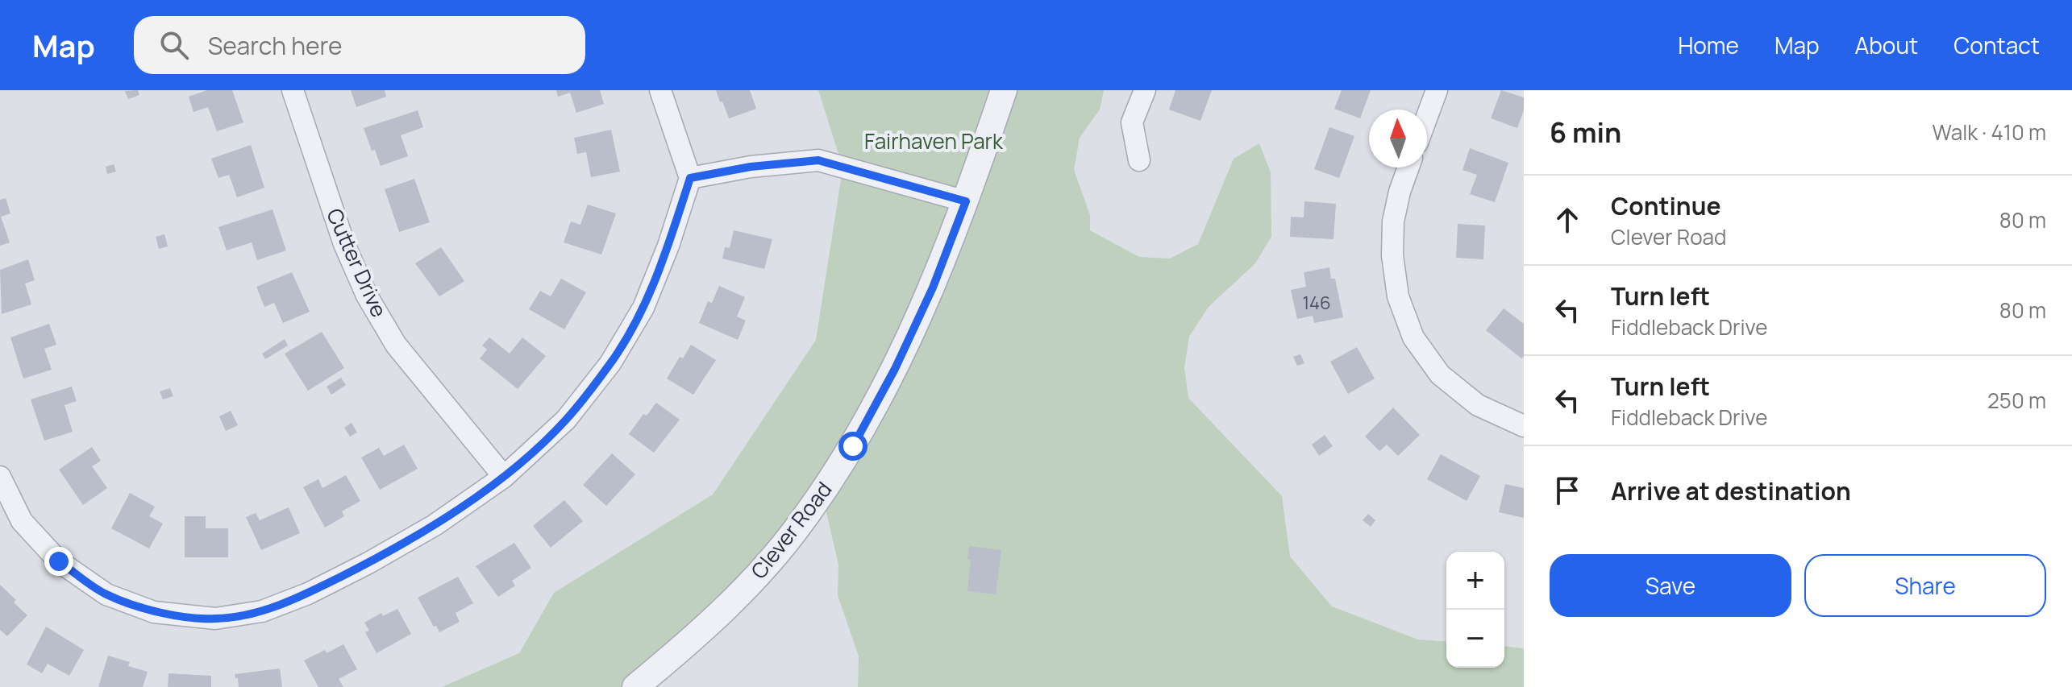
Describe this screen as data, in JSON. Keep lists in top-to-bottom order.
{
  "streets": {
    "street": ["Cutter Drive", "Clever Road"]
  },
  "parks": ["Fairhaven Park"],
  "house_numbers": ["146"],
  "north": "top",
  "page": {
    "header": "Map",
    "search": "Search here",
    "nav": [
      "Home",
      "Map",
      "About",
      "Contact"
    ],
    "heading": ["6 min", "Walk · 410 m"],
    "list": [
      ["Continue", "Clever Road", "80 m"],
      ["Turn left", "Fiddleback Drive", "80 m"],
      ["Turn left", "Fiddleback Drive", "250 m"],
      "Arrive at destination"
    ],
    "buttons": ["Save", "Share"],
    "map_buttons": ["+", "−"]
  }
}
